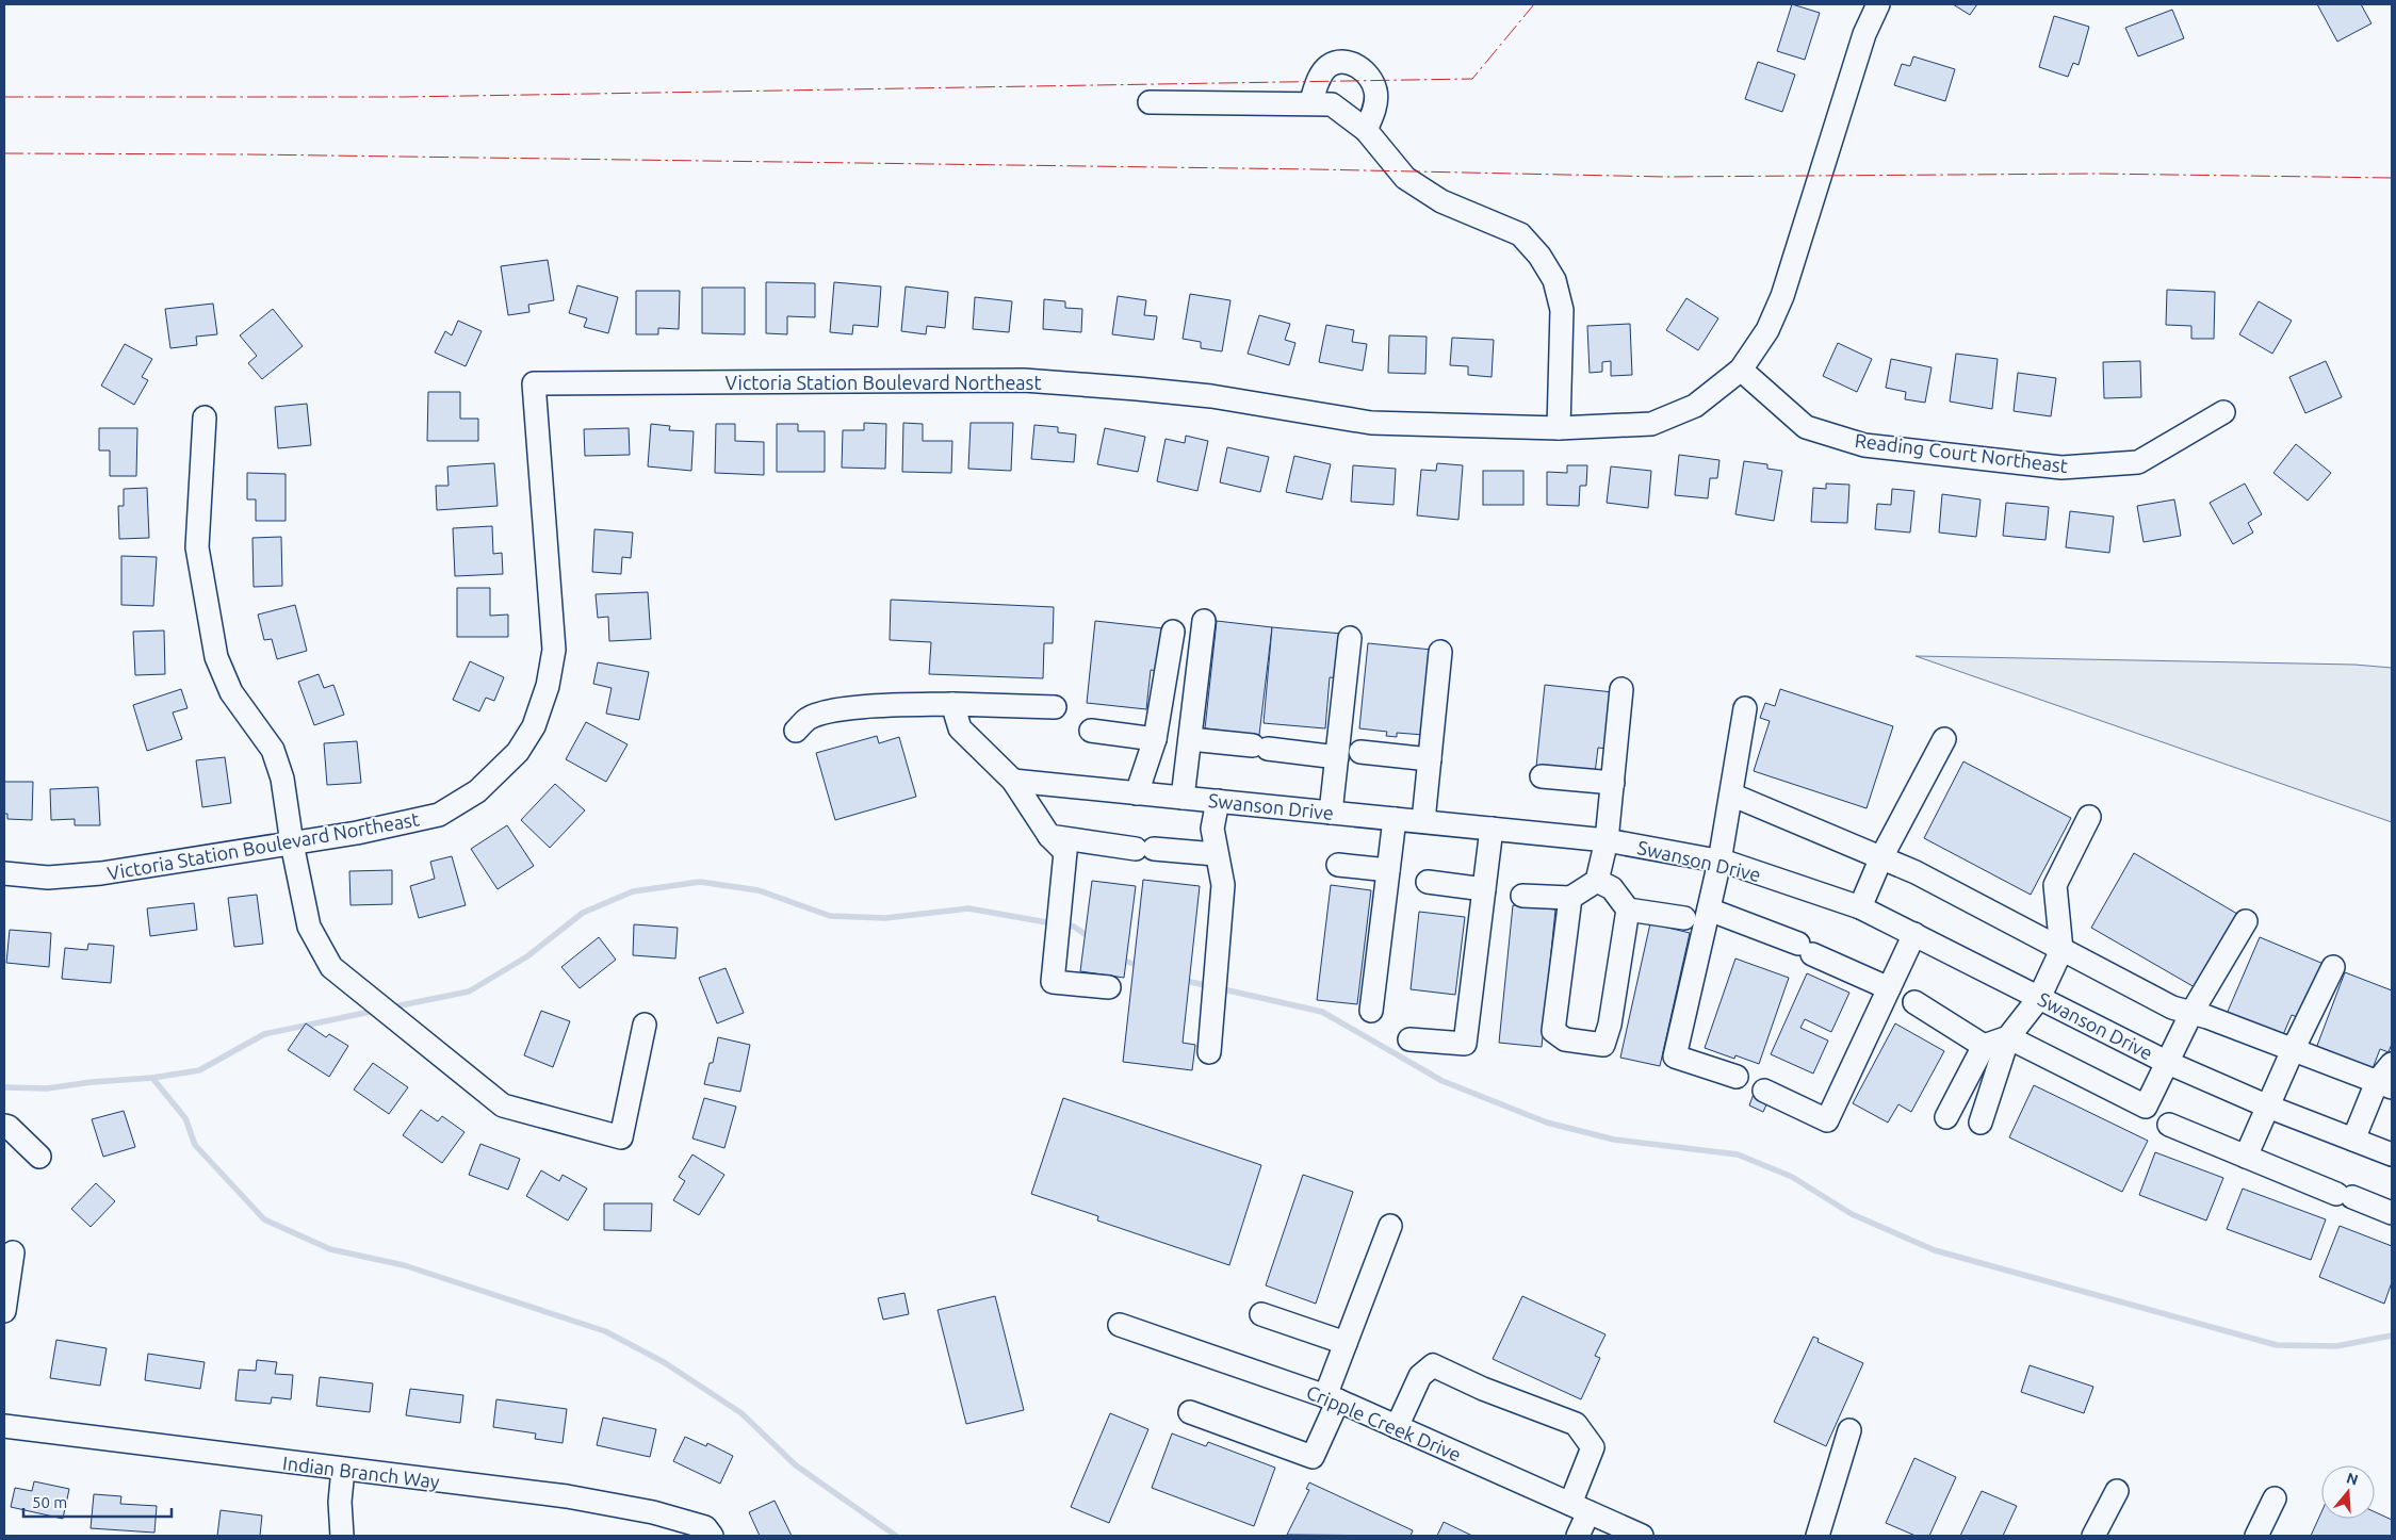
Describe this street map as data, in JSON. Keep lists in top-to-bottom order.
{
  "streets": {
    "street": [
      "Victoria Station Boulevard Northeast",
      "Reading Court Northeast",
      "Swanson Drive",
      "Cripple Creek Drive",
      "Indian Branch Way"
    ]
  },
  "crossings": [
    ["Victoria Station Boulevard Northeast", "Reading Court Northeast"]
  ],
  "scale_bar": "50 m",
  "north": "top"
}
